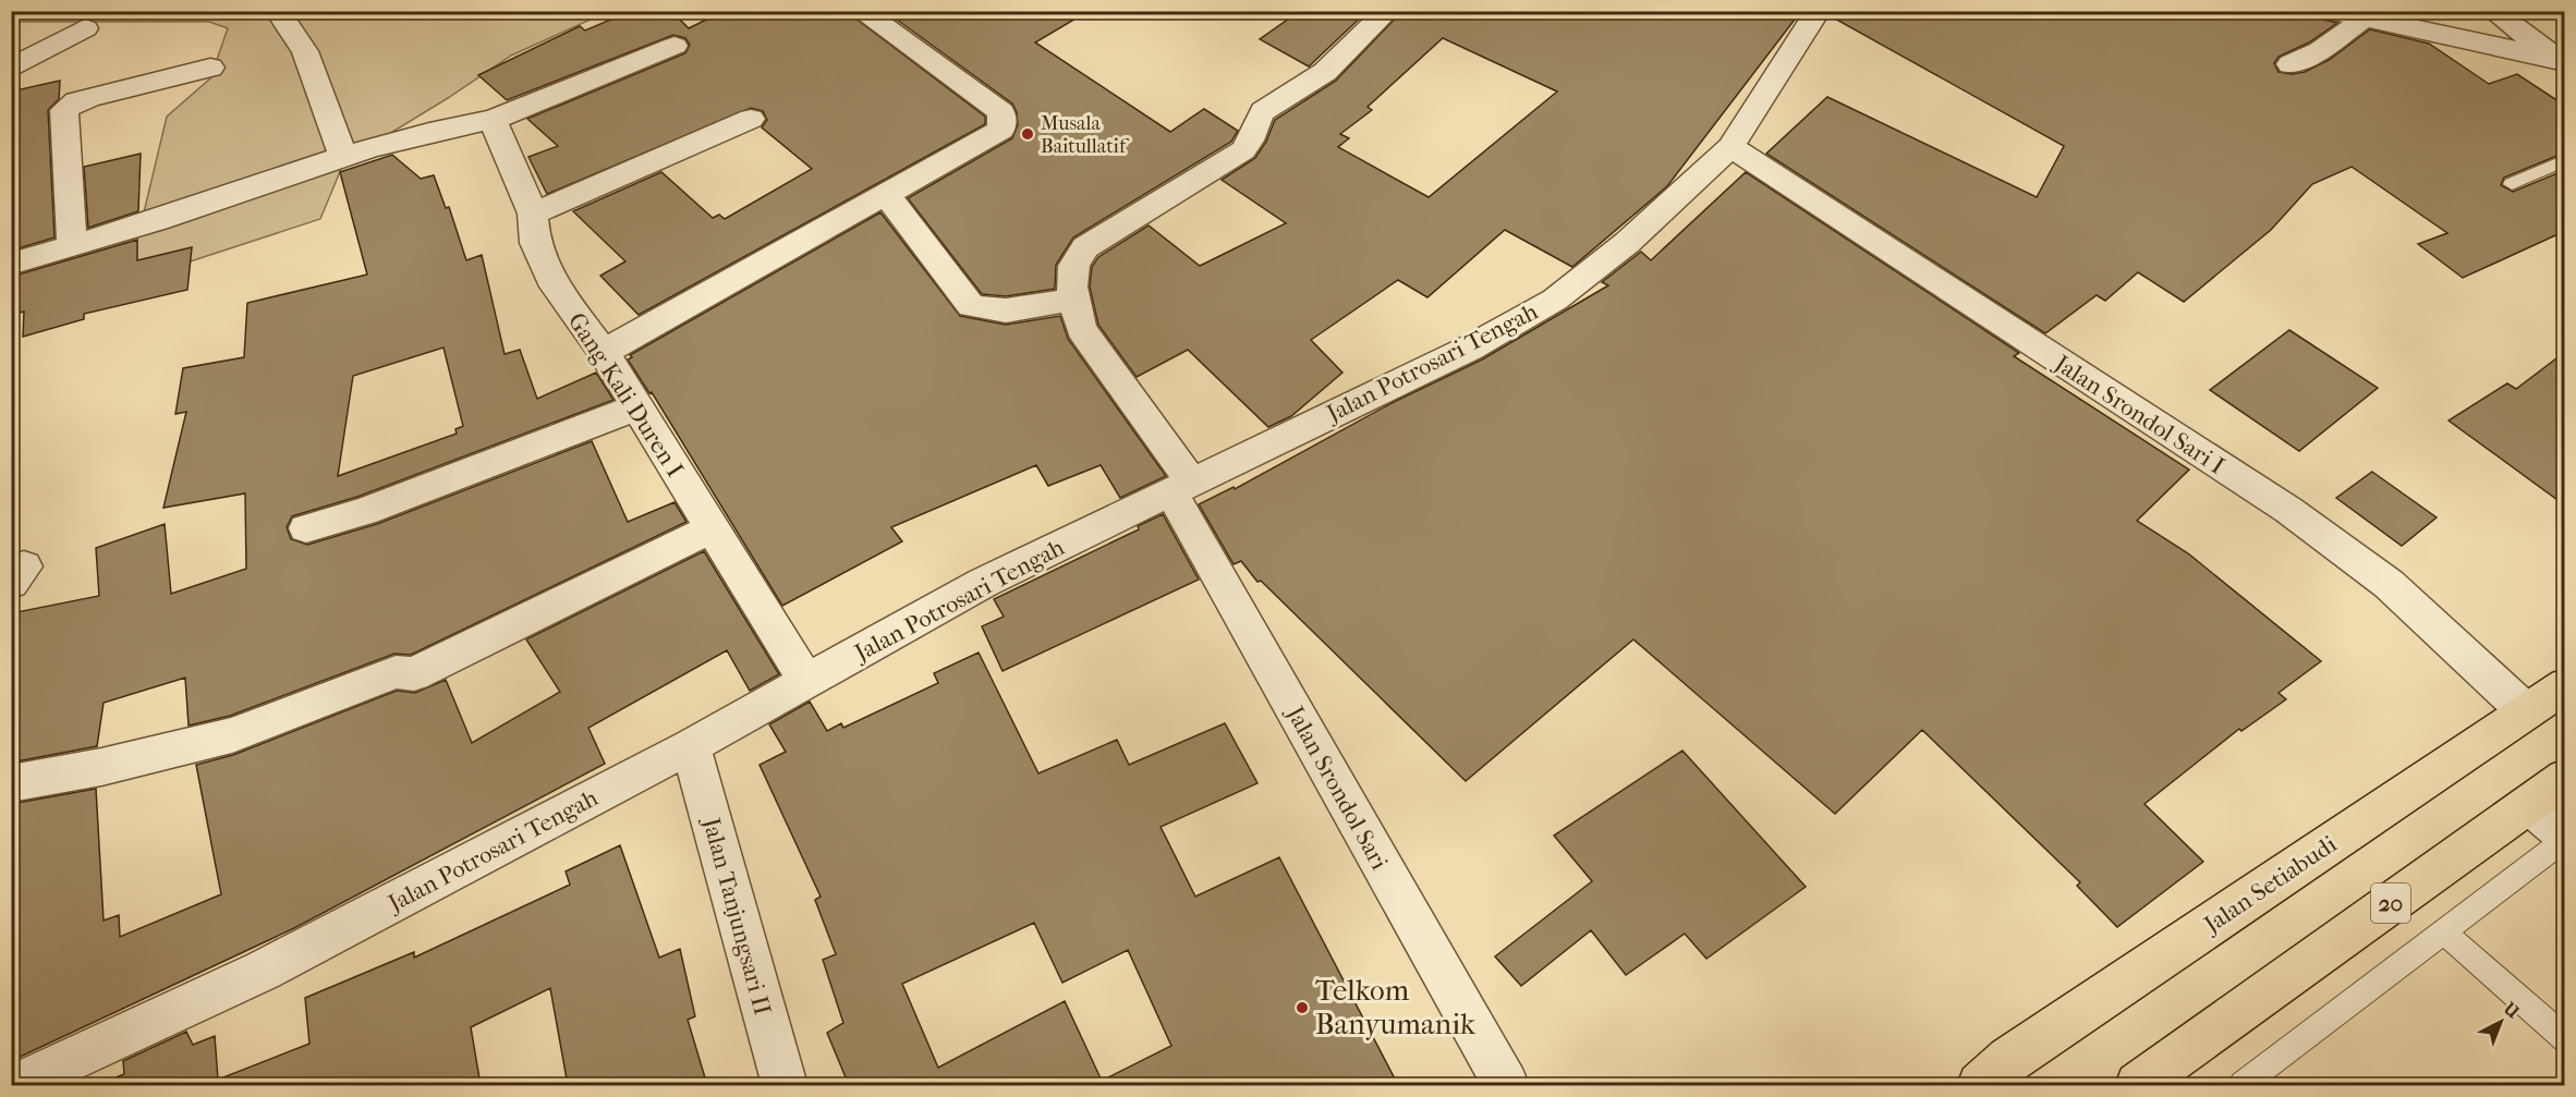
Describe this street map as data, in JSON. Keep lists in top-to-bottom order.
{
  "streets": {
    "highway": ["Jalan Setiabudi", "20"],
    "street": [
      "Jalan Potrosari Tengah",
      "Gang Kali Duren I",
      "Jalan Srondol Sari I",
      "Jalan Srondol Sari",
      "Jalan Tanjungsari II"
    ]
  },
  "crossings": [
    ["Jalan Potrosari Tengah", "Gang Kali Duren I"],
    ["Jalan Potrosari Tengah", "Jalan Srondol Sari I"],
    ["Jalan Potrosari Tengah", "Jalan Srondol Sari"],
    ["Jalan Potrosari Tengah", "Jalan Tanjungsari II"],
    ["Jalan Srondol Sari I", "Jalan Setiabudi"]
  ],
  "places": ["Musala Baitullatif", "Telkom Banyumanik"],
  "north": "top right"
}
